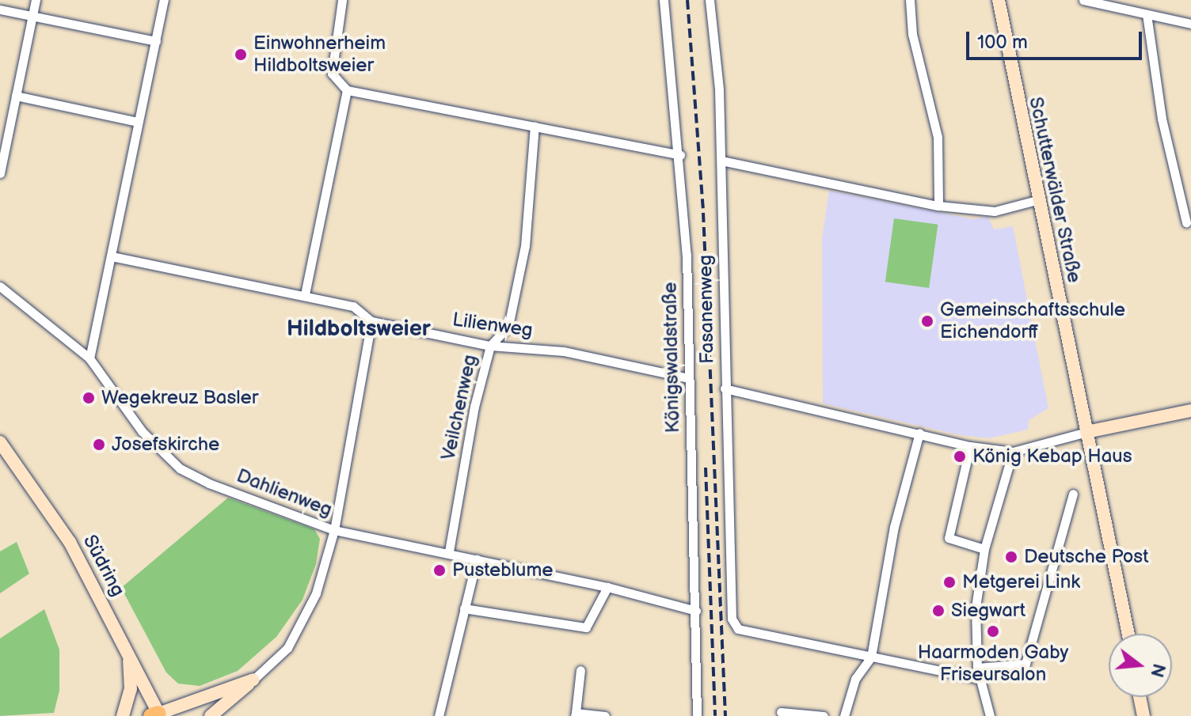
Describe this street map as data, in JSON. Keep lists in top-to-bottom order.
{
  "streets": {
    "main road": ["Schutterwälder Straße", "Südring"],
    "street": [
      "Fasanenweg",
      "Lilienweg",
      "Königswaldstraße",
      "Veilchenweg",
      "Dahlienweg"
    ]
  },
  "crossings": [
    ["Lilienweg", "Königswaldstraße"],
    ["Lilienweg", "Veilchenweg"],
    ["Königswaldstraße", "Dahlienweg"],
    ["Veilchenweg", "Dahlienweg"]
  ],
  "districts": ["Hildboltsweier"],
  "places": [
    "Einwohnerheim Hildboltsweier",
    "Gemeinschaftsschule Eichendorff",
    "Wegekreuz Basler",
    "Josefskirche",
    "König Kebap Haus",
    "Deutsche Post",
    "Pusteblume",
    "Metgerei Link",
    "Siegwart",
    "Haarmoden Gaby Friseursalon"
  ],
  "scale_bar": "100 m",
  "north": "right"
}
